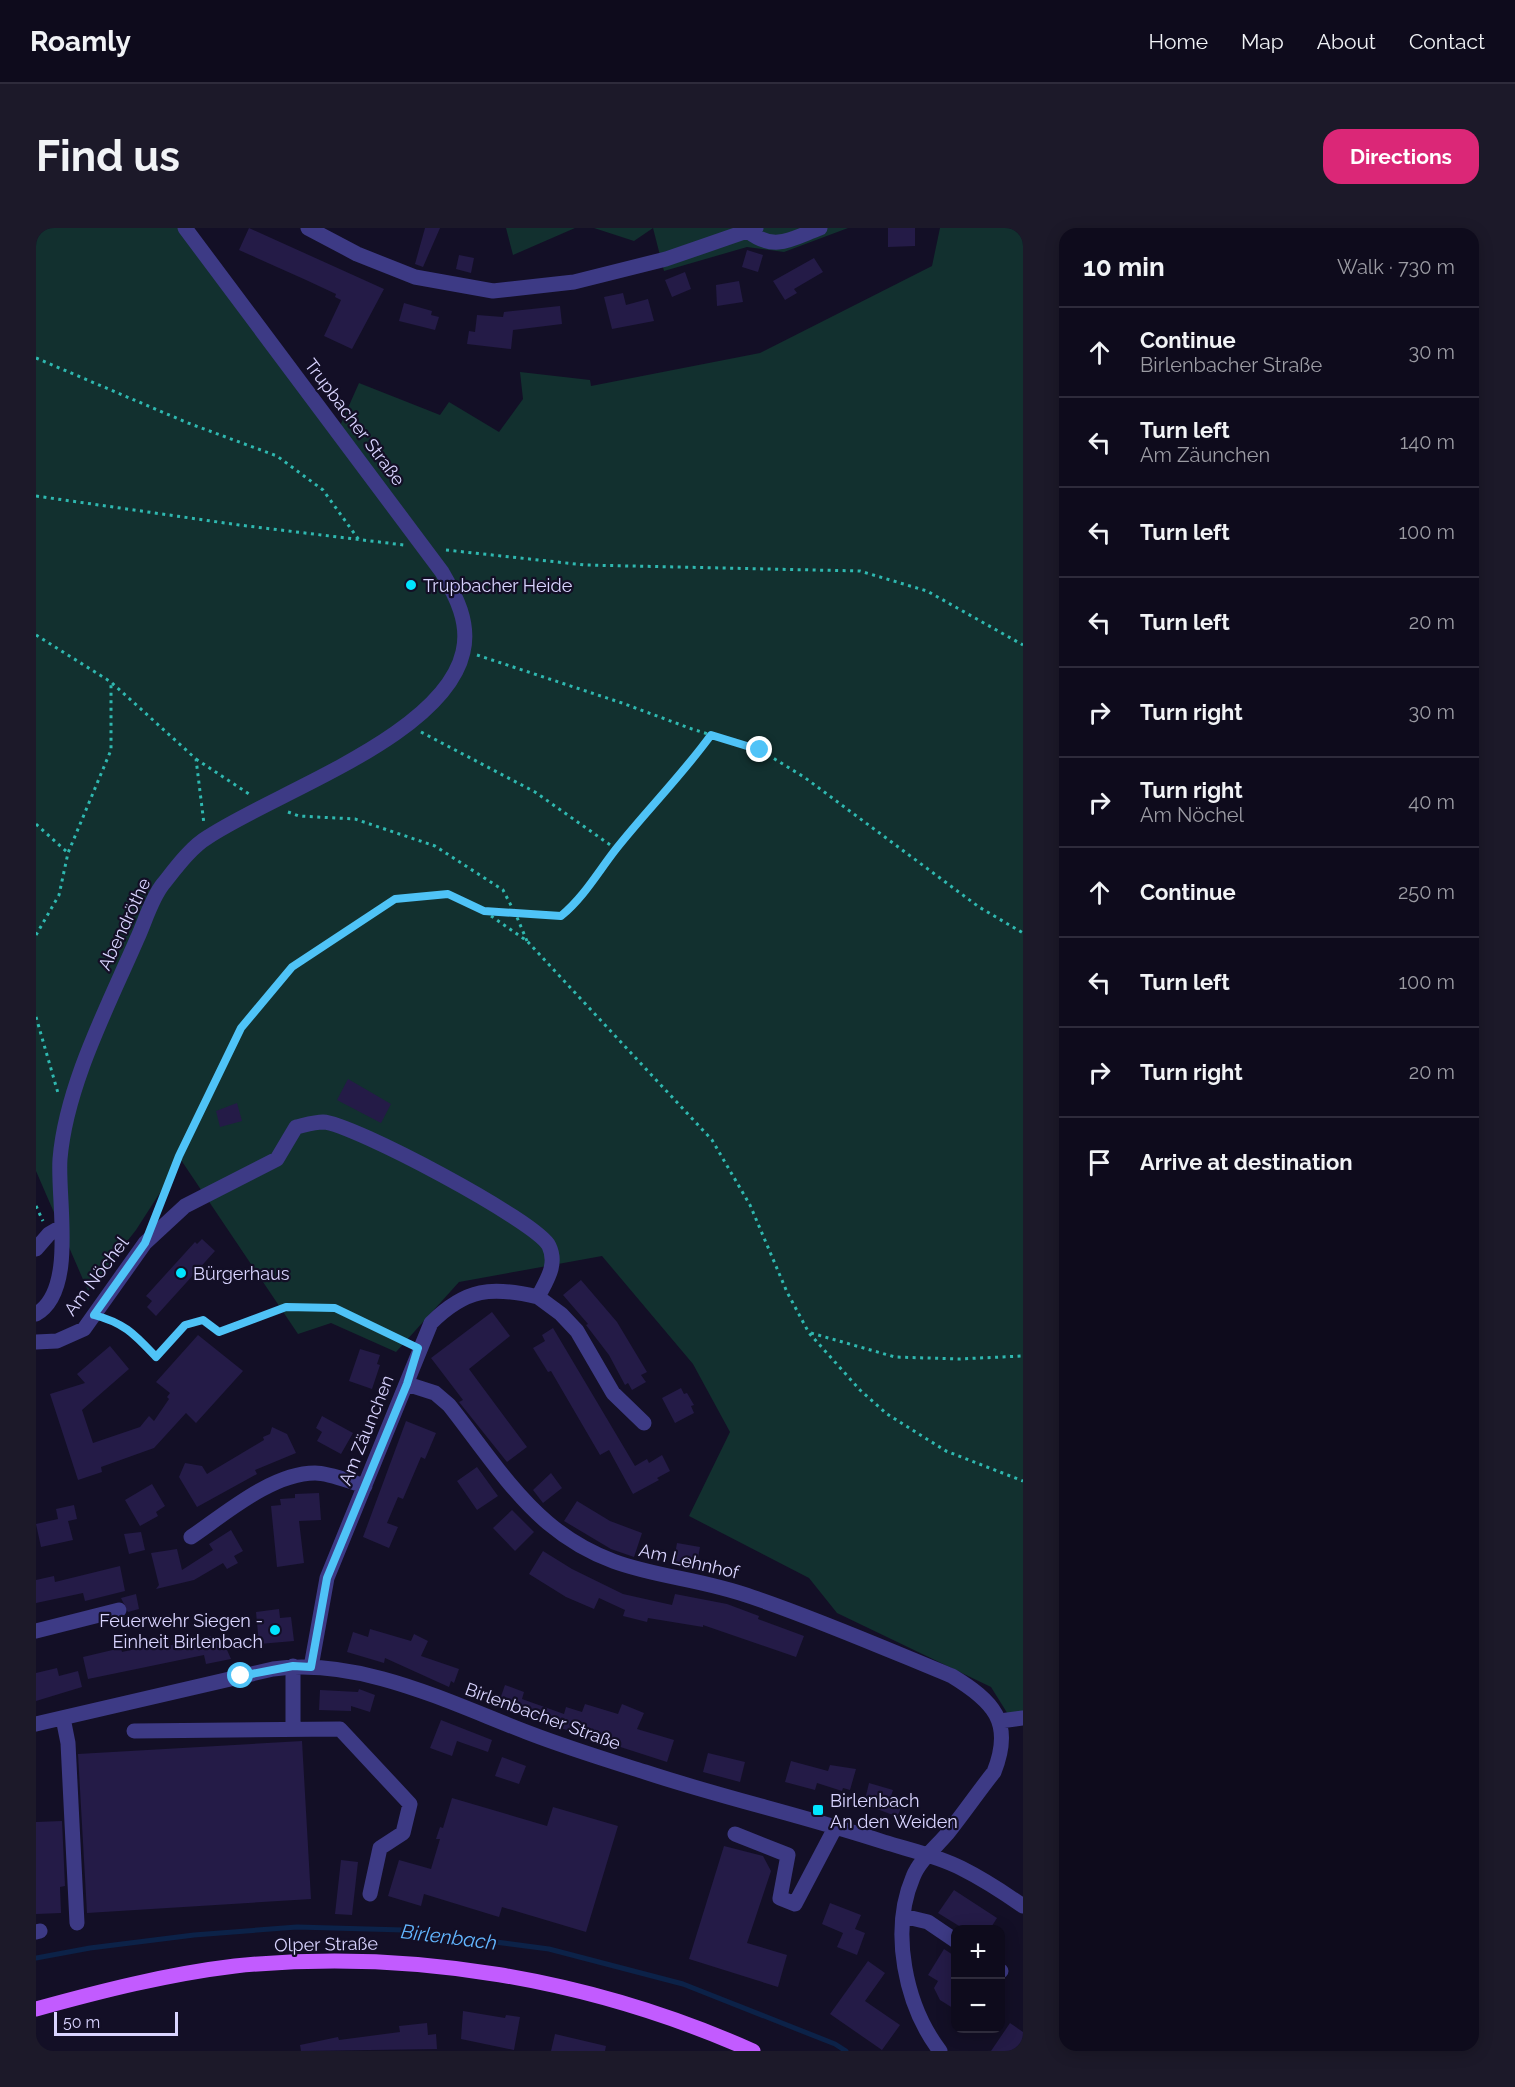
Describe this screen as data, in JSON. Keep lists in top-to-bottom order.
{
  "streets": {
    "main road": ["Olper Straße"],
    "street": [
      "Trupbacher Straße",
      "Abendröthe",
      "Am Nöchel",
      "Am Zäunchen",
      "Am Lehnhof",
      "Birlenbacher Straße"
    ]
  },
  "crossings": [
    ["Trupbacher Straße", "Abendröthe"],
    ["Am Nöchel", "Am Zäunchen"],
    ["Am Zäunchen", "Am Lehnhof"],
    ["Am Zäunchen", "Birlenbacher Straße"]
  ],
  "water": ["Birlenbach"],
  "places": {
    "other": ["Trupbacher Heide", "Bürgerhaus", "Feuerwehr Siegen - Einheit Birlenbach"],
    "transit": ["Birlenbach An den Weiden"]
  },
  "scale_bar": "50 m",
  "page": {
    "header": "Roamly",
    "nav": [
      "Home",
      "Map",
      "About",
      "Contact"
    ],
    "buttons": "Directions",
    "title": "Find us",
    "heading": ["10 min", "Walk · 730 m"],
    "list": [
      ["Continue", "Birlenbacher Straße", "30 m"],
      ["Turn left", "Am Zäunchen", "140 m"],
      ["Turn left", "100 m"],
      ["Turn left", "20 m"],
      ["Turn right", "30 m"],
      ["Turn right", "Am Nöchel", "40 m"],
      ["Continue", "250 m"],
      ["Turn left", "100 m"],
      ["Turn right", "20 m"],
      "Arrive at destination"
    ],
    "map_buttons": ["+", "−"],
    "scale": "50 m"
  }
}
